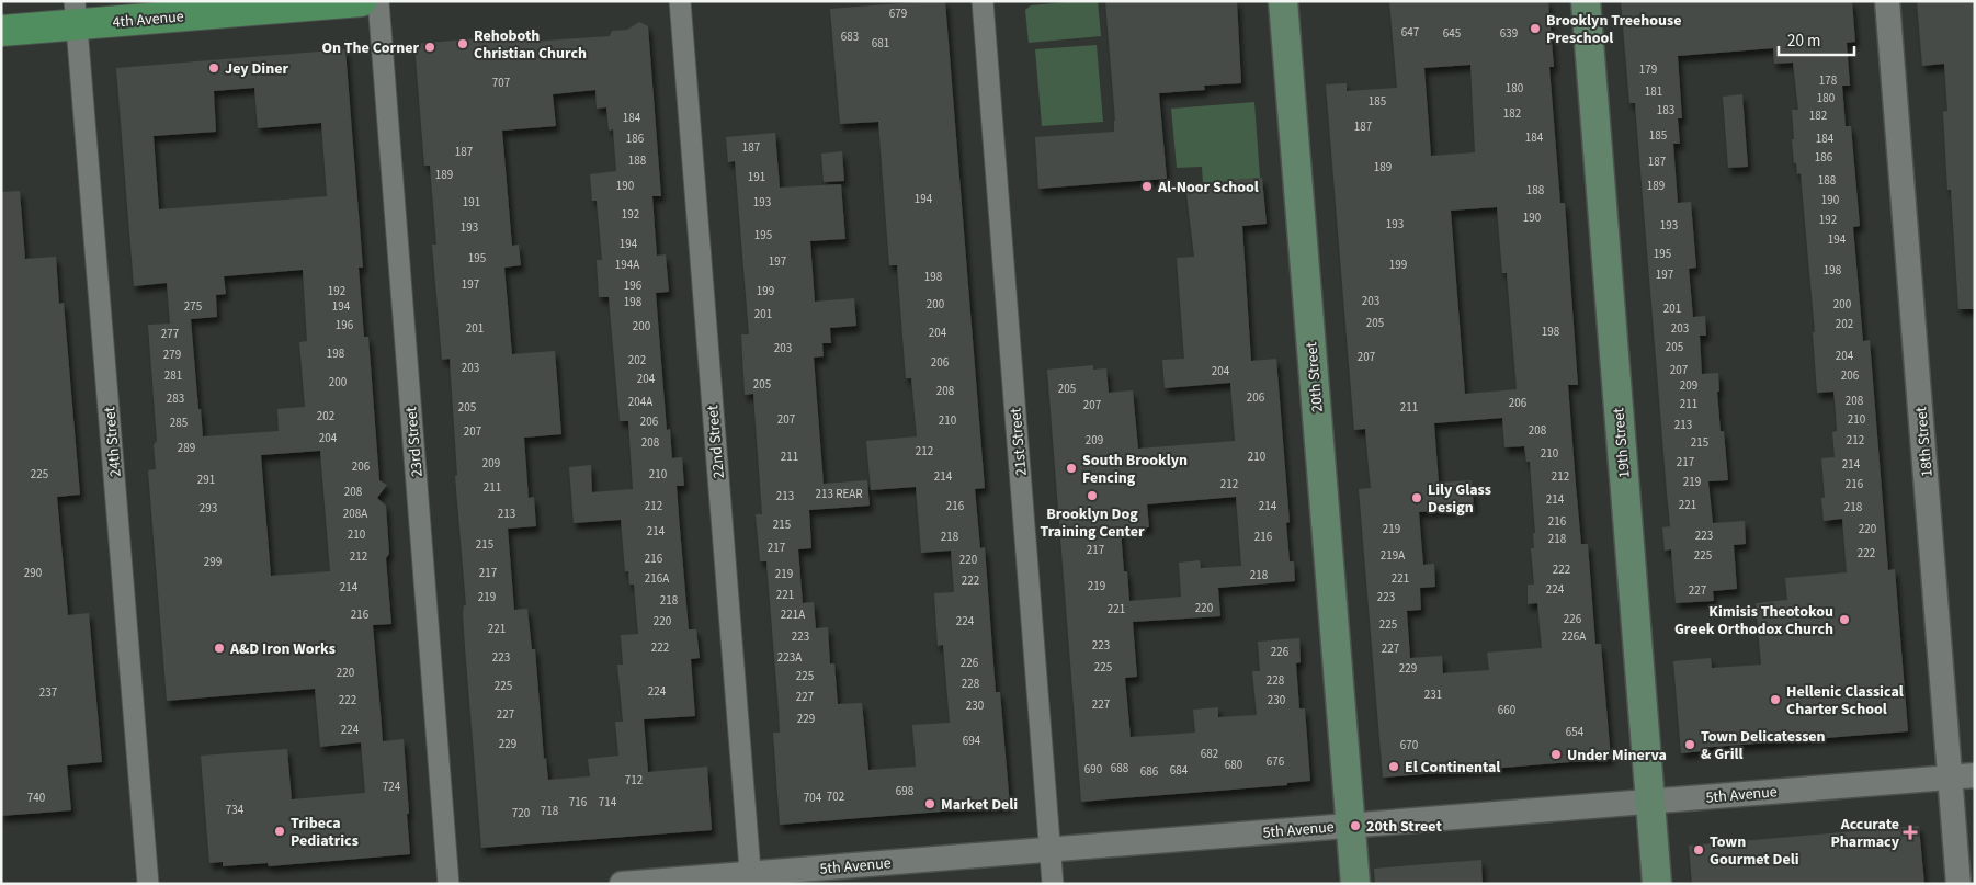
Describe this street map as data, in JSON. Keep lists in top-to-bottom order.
{
  "streets": {
    "main road": ["4th Avenue", "20th Street", "19th Street"],
    "street": [
      "24th Street",
      "23rd Street",
      "22nd Street",
      "21st Street",
      "18th Street",
      "5th Avenue"
    ]
  },
  "crossings": [
    ["4th Avenue", "24th Street"],
    ["20th Street", "5th Avenue"],
    ["22nd Street", "5th Avenue"],
    ["21st Street", "5th Avenue"],
    ["18th Street", "5th Avenue"],
    ["19th Street", "5th Avenue"]
  ],
  "places": {
    "other": [
      "Brooklyn Treehouse Preschool",
      "Rehoboth Christian Church",
      "On The Corner",
      "Jey Diner",
      "Al-Noor School",
      "South Brooklyn Fencing",
      "Brooklyn Dog Training Center",
      "Lily Glass Design",
      "Kimisis Theotokou Greek Orthodox Church",
      "A&D Iron Works",
      "Hellenic Classical Charter School",
      "Town Delicatessen & Grill",
      "Under Minerva",
      "El Continental",
      "Market Deli",
      "20th Street",
      "Tribeca Pediatrics",
      "Town Gourmet Deli"
    ],
    "health": ["Accurate Pharmacy"]
  },
  "house_numbers": [
    "679",
    "647",
    "645",
    "639",
    "683",
    "681",
    "179",
    "178",
    "707",
    "180",
    "181",
    "180",
    "185",
    "183",
    "182",
    "182",
    "184",
    "187",
    "185",
    "184",
    "186",
    "184",
    "187",
    "187",
    "186",
    "188",
    "187",
    "189",
    "189",
    "191",
    "188",
    "190",
    "189",
    "188",
    "194",
    "190",
    "191",
    "193",
    "192",
    "190",
    "192",
    "193",
    "193",
    "193",
    "195",
    "194",
    "194",
    "195",
    "195",
    "197",
    "194A",
    "199",
    "198",
    "197",
    "198",
    "197",
    "196",
    "192",
    "199",
    "203",
    "198",
    "200",
    "200",
    "275",
    "194",
    "201",
    "201",
    "205",
    "202",
    "196",
    "200",
    "201",
    "203",
    "198",
    "204",
    "277",
    "205",
    "203",
    "198",
    "279",
    "204",
    "207",
    "202",
    "206",
    "203",
    "207",
    "204",
    "281",
    "206",
    "204",
    "200",
    "205",
    "209",
    "205",
    "208",
    "206",
    "283",
    "208",
    "204A",
    "206",
    "211",
    "207",
    "205",
    "211",
    "202",
    "207",
    "210",
    "210",
    "206",
    "285",
    "213",
    "208",
    "207",
    "204",
    "209",
    "212",
    "208",
    "215",
    "289",
    "212",
    "210",
    "211",
    "210",
    "217",
    "209",
    "214",
    "206",
    "225",
    "210",
    "214",
    "212",
    "291",
    "219",
    "212",
    "216",
    "211",
    "208",
    "213 REAR",
    "213",
    "214",
    "221",
    "212",
    "216",
    "214",
    "218",
    "293",
    "208A",
    "213",
    "216",
    "215",
    "219",
    "220",
    "214",
    "210",
    "223",
    "218",
    "216",
    "218",
    "215",
    "217",
    "217",
    "222",
    "219A",
    "225",
    "212",
    "216",
    "220",
    "299",
    "222",
    "290",
    "217",
    "219",
    "218",
    "216A",
    "221",
    "222",
    "219",
    "214",
    "224",
    "227",
    "221",
    "219",
    "223",
    "218",
    "220",
    "221",
    "216",
    "221A",
    "226",
    "220",
    "224",
    "225",
    "221",
    "223",
    "226A",
    "223",
    "222",
    "227",
    "226",
    "223",
    "223A",
    "226",
    "225",
    "229",
    "220",
    "225",
    "228",
    "228",
    "225",
    "224",
    "237",
    "231",
    "227",
    "222",
    "230",
    "227",
    "230",
    "660",
    "227",
    "229",
    "224",
    "654",
    "694",
    "229",
    "670",
    "682",
    "676",
    "680",
    "688",
    "690",
    "684",
    "686",
    "712",
    "724",
    "698",
    "702",
    "740",
    "704",
    "716",
    "714",
    "734",
    "718",
    "720"
  ],
  "scale_bar": "20 m"
}
